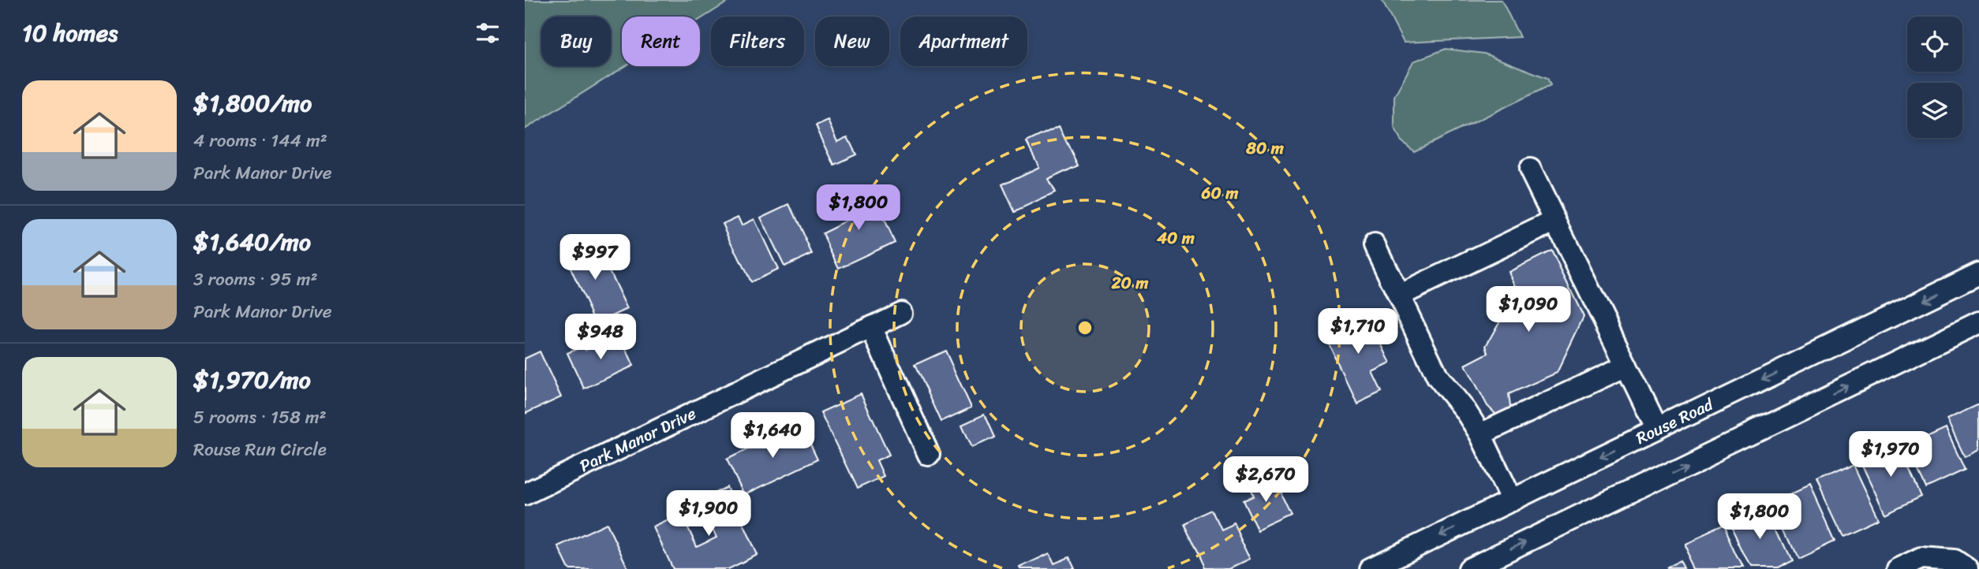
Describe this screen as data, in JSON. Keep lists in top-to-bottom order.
{
  "streets": {
    "street": ["Rouse Road", "Park Manor Drive"]
  },
  "page": {
    "heading": "10 homes",
    "chip": [
      "Buy",
      "Rent",
      "Filters",
      "New",
      "Apartment"
    ],
    "list": [
      {
        "name": "$1,800/mo",
        "note": "4 rooms · 144 m² · Park Manor Drive"
      },
      {
        "name": "$1,640/mo",
        "note": "3 rooms · 95 m² · Park Manor Drive"
      },
      {
        "name": "$1,970/mo",
        "note": "5 rooms · 158 m² · Rouse Run Circle"
      }
    ],
    "price": [
      "$1,800",
      "$997",
      "$1,090",
      "$1,710",
      "$948",
      "$1,640",
      "$1,970",
      "$2,670",
      "$1,900",
      "$1,800"
    ]
  },
  "rings": [
    "80 m",
    "60 m",
    "40 m",
    "20 m"
  ]
}
